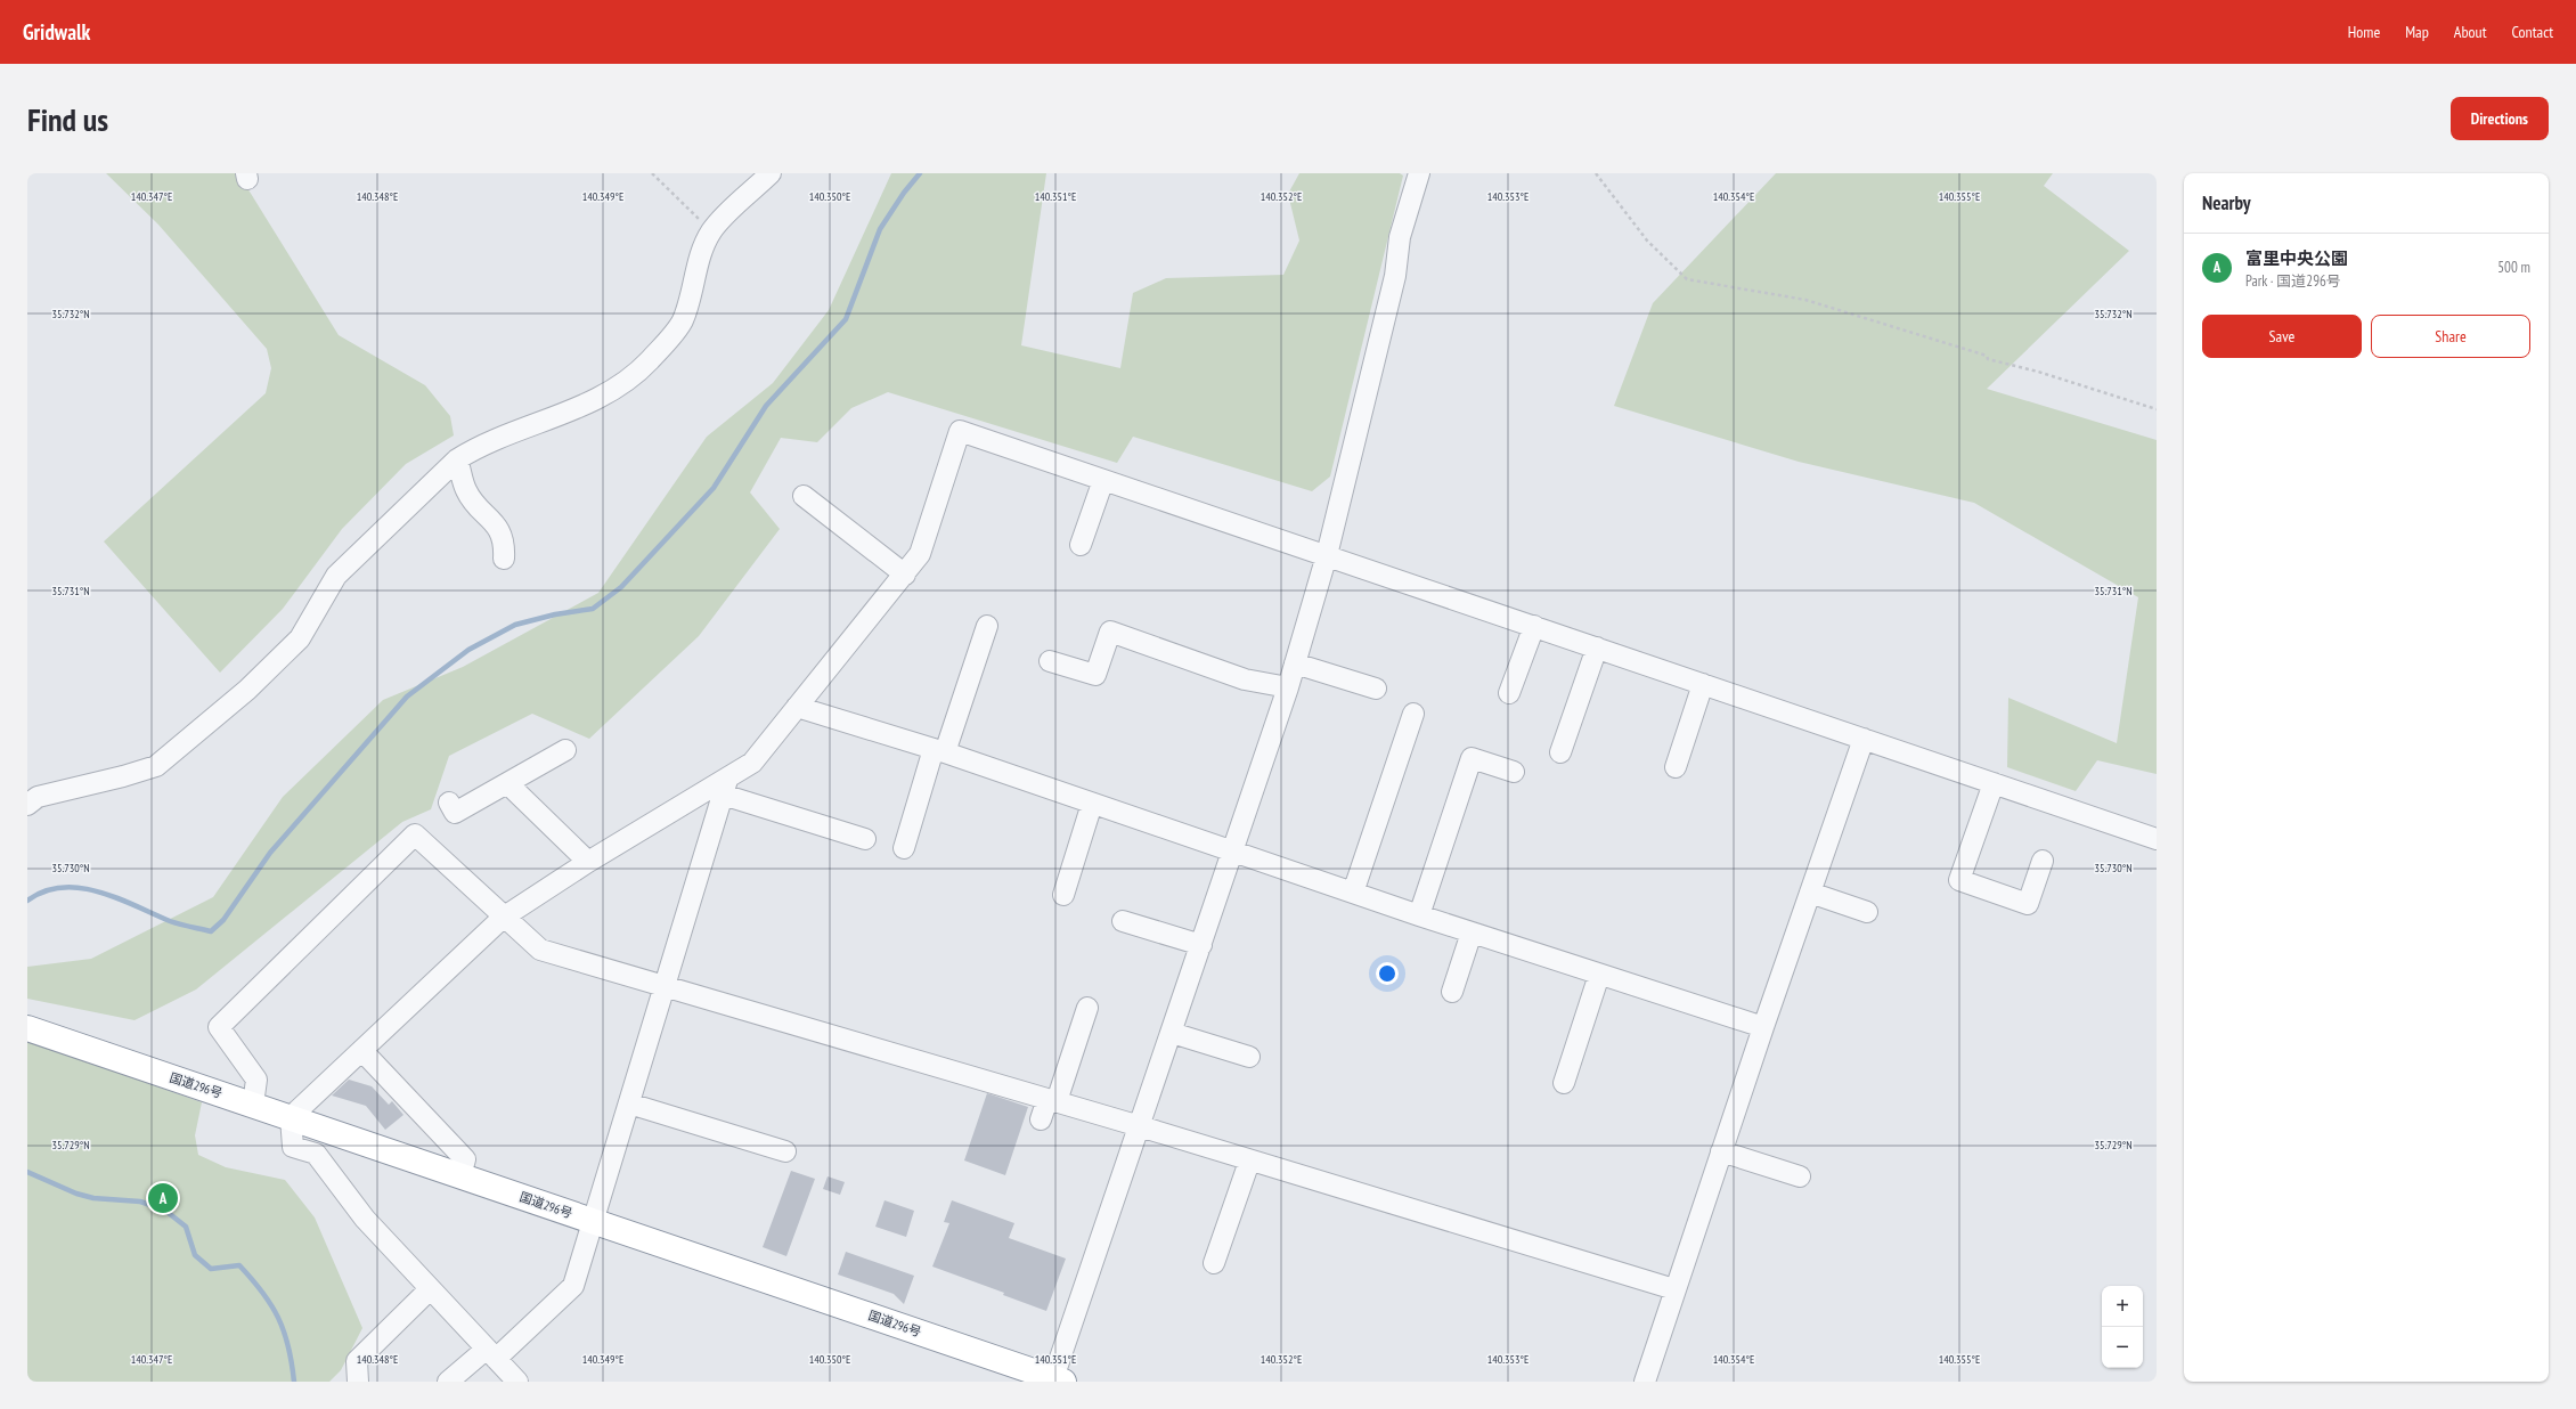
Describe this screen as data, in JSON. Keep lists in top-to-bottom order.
{
  "streets": {
    "highway": ["国道296号"]
  },
  "page": {
    "header": "Gridwalk",
    "nav": [
      "Home",
      "Map",
      "About",
      "Contact"
    ],
    "buttons": [
      "Directions",
      ["Save", "Share"]
    ],
    "title": "Find us",
    "heading": "Nearby",
    "list": [
      {
        "mark": "A",
        "name": "富里中央公園",
        "note": "Park · 国道296号",
        "value": "500 m"
      }
    ],
    "pins": "A",
    "map_buttons": ["+", "−"]
  },
  "coordinates": [
    "140.347°E",
    "140.348°E",
    "140.349°E",
    "140.350°E",
    "140.351°E",
    "140.352°E",
    "140.353°E",
    "140.354°E",
    "140.355°E",
    "35.732°N",
    "35.731°N",
    "35.730°N",
    "35.729°N"
  ]
}
